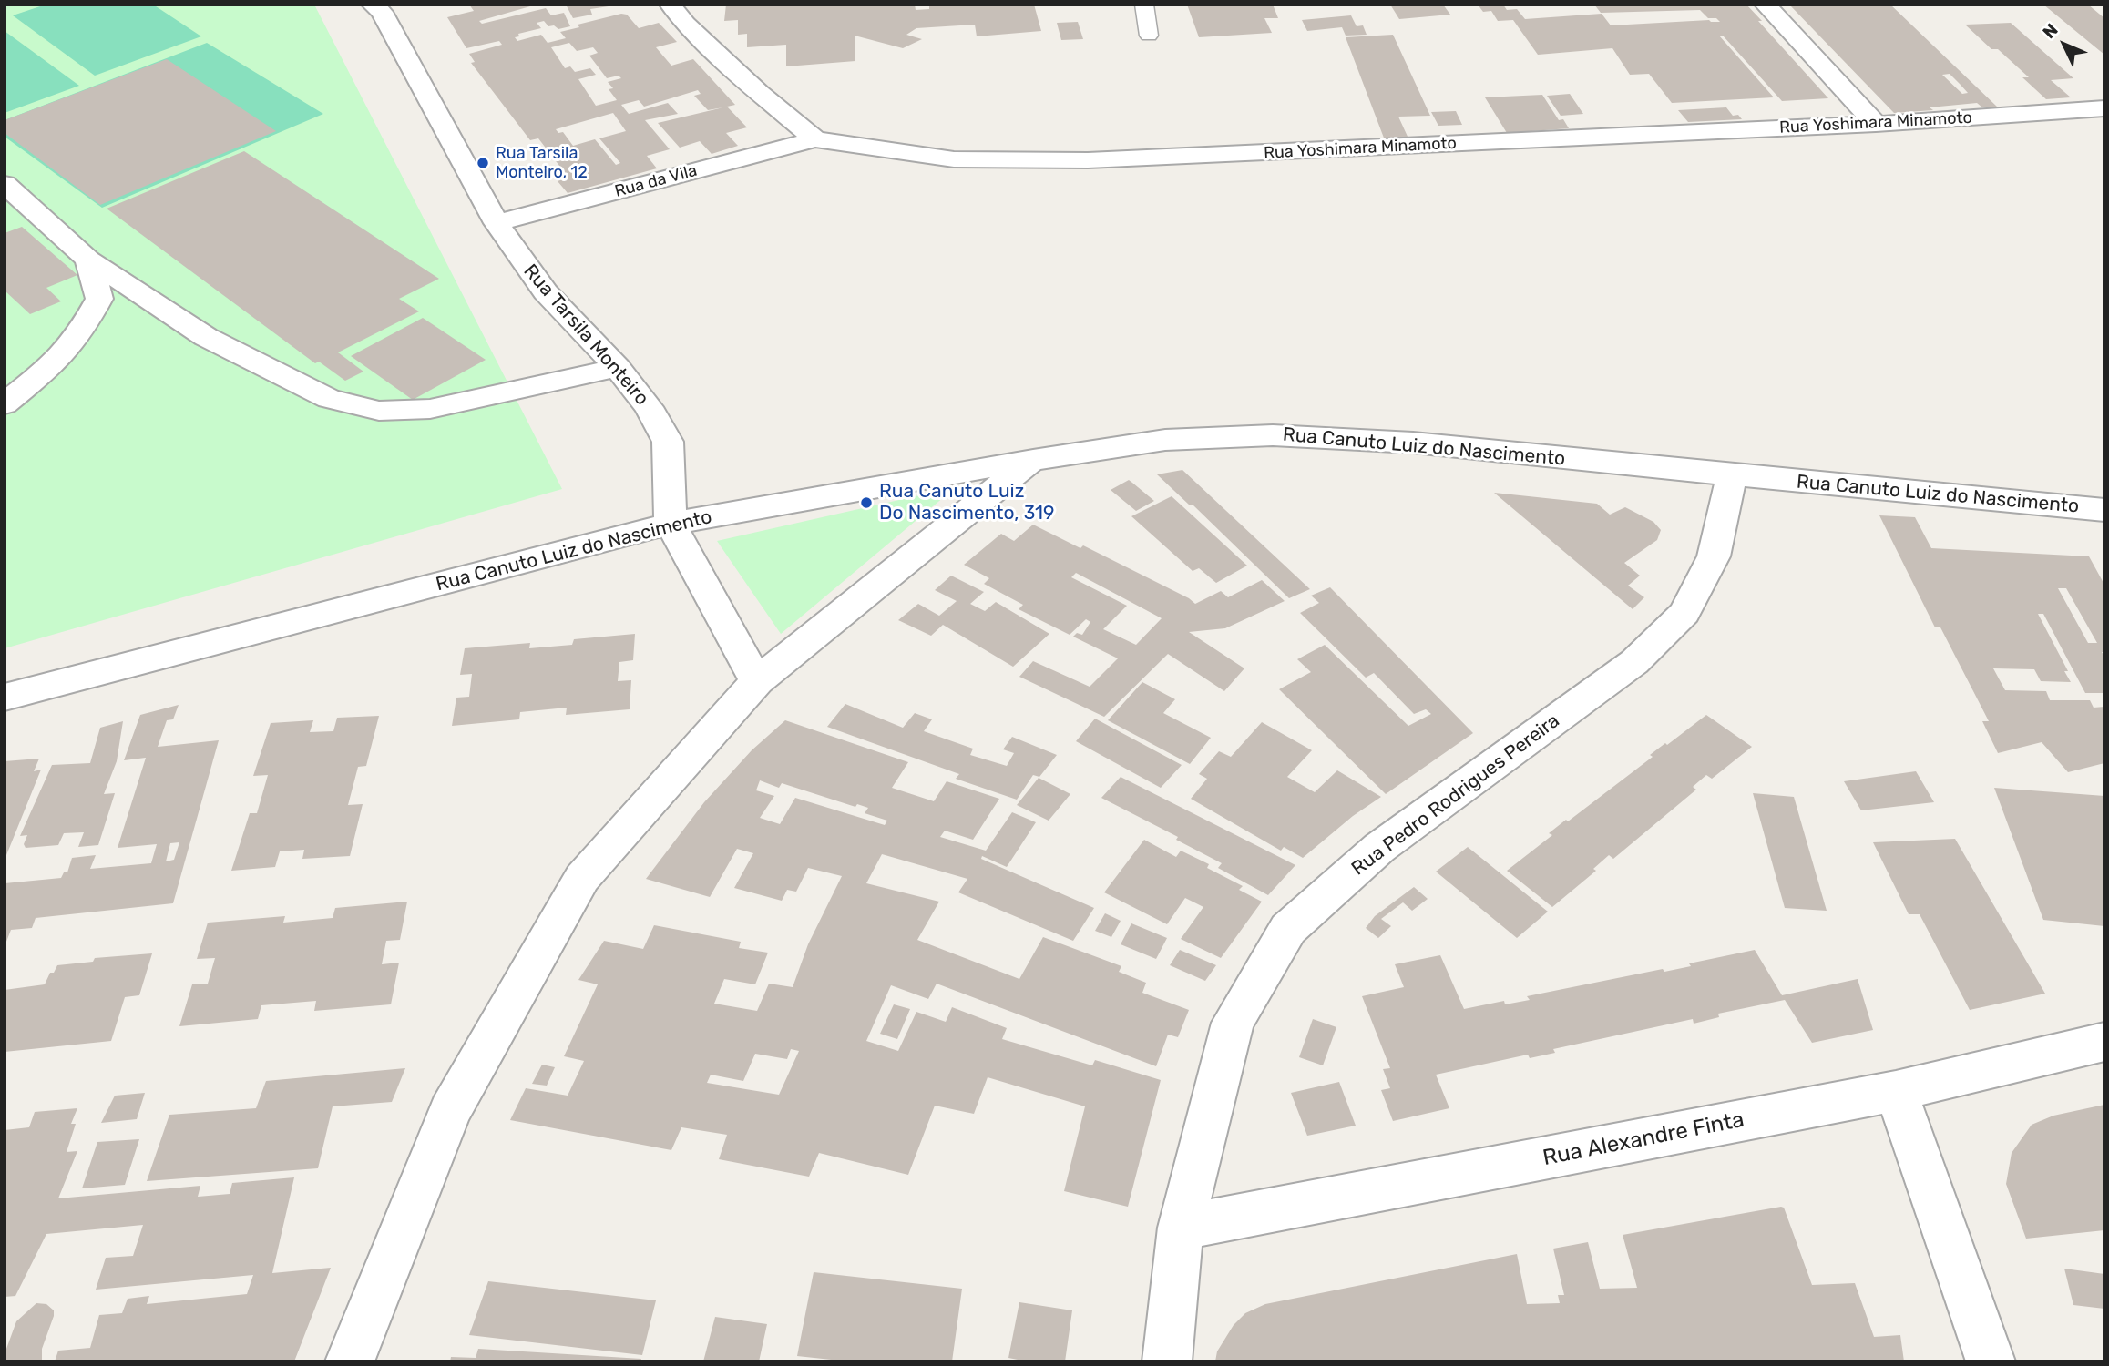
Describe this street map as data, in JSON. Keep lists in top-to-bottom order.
{
  "streets": {
    "street": [
      "Rua Yoshimara Minamoto",
      "Rua da Vila",
      "Rua Tarsila Monteiro",
      "Rua Canuto Luiz do Nascimento",
      "Rua Pedro Rodrigues Pereira",
      "Rua Alexandre Finta"
    ]
  },
  "crossings": [
    ["Rua Yoshimara Minamoto", "Rua da Vila"],
    ["Rua da Vila", "Rua Tarsila Monteiro"],
    ["Rua Tarsila Monteiro", "Rua Canuto Luiz do Nascimento"],
    ["Rua Canuto Luiz do Nascimento", "Rua Pedro Rodrigues Pereira"],
    ["Rua Pedro Rodrigues Pereira", "Rua Alexandre Finta"]
  ],
  "places": ["Rua Tarsila Monteiro, 12", "Rua Canuto Luiz Do Nascimento, 319"],
  "north": "top left"
}
